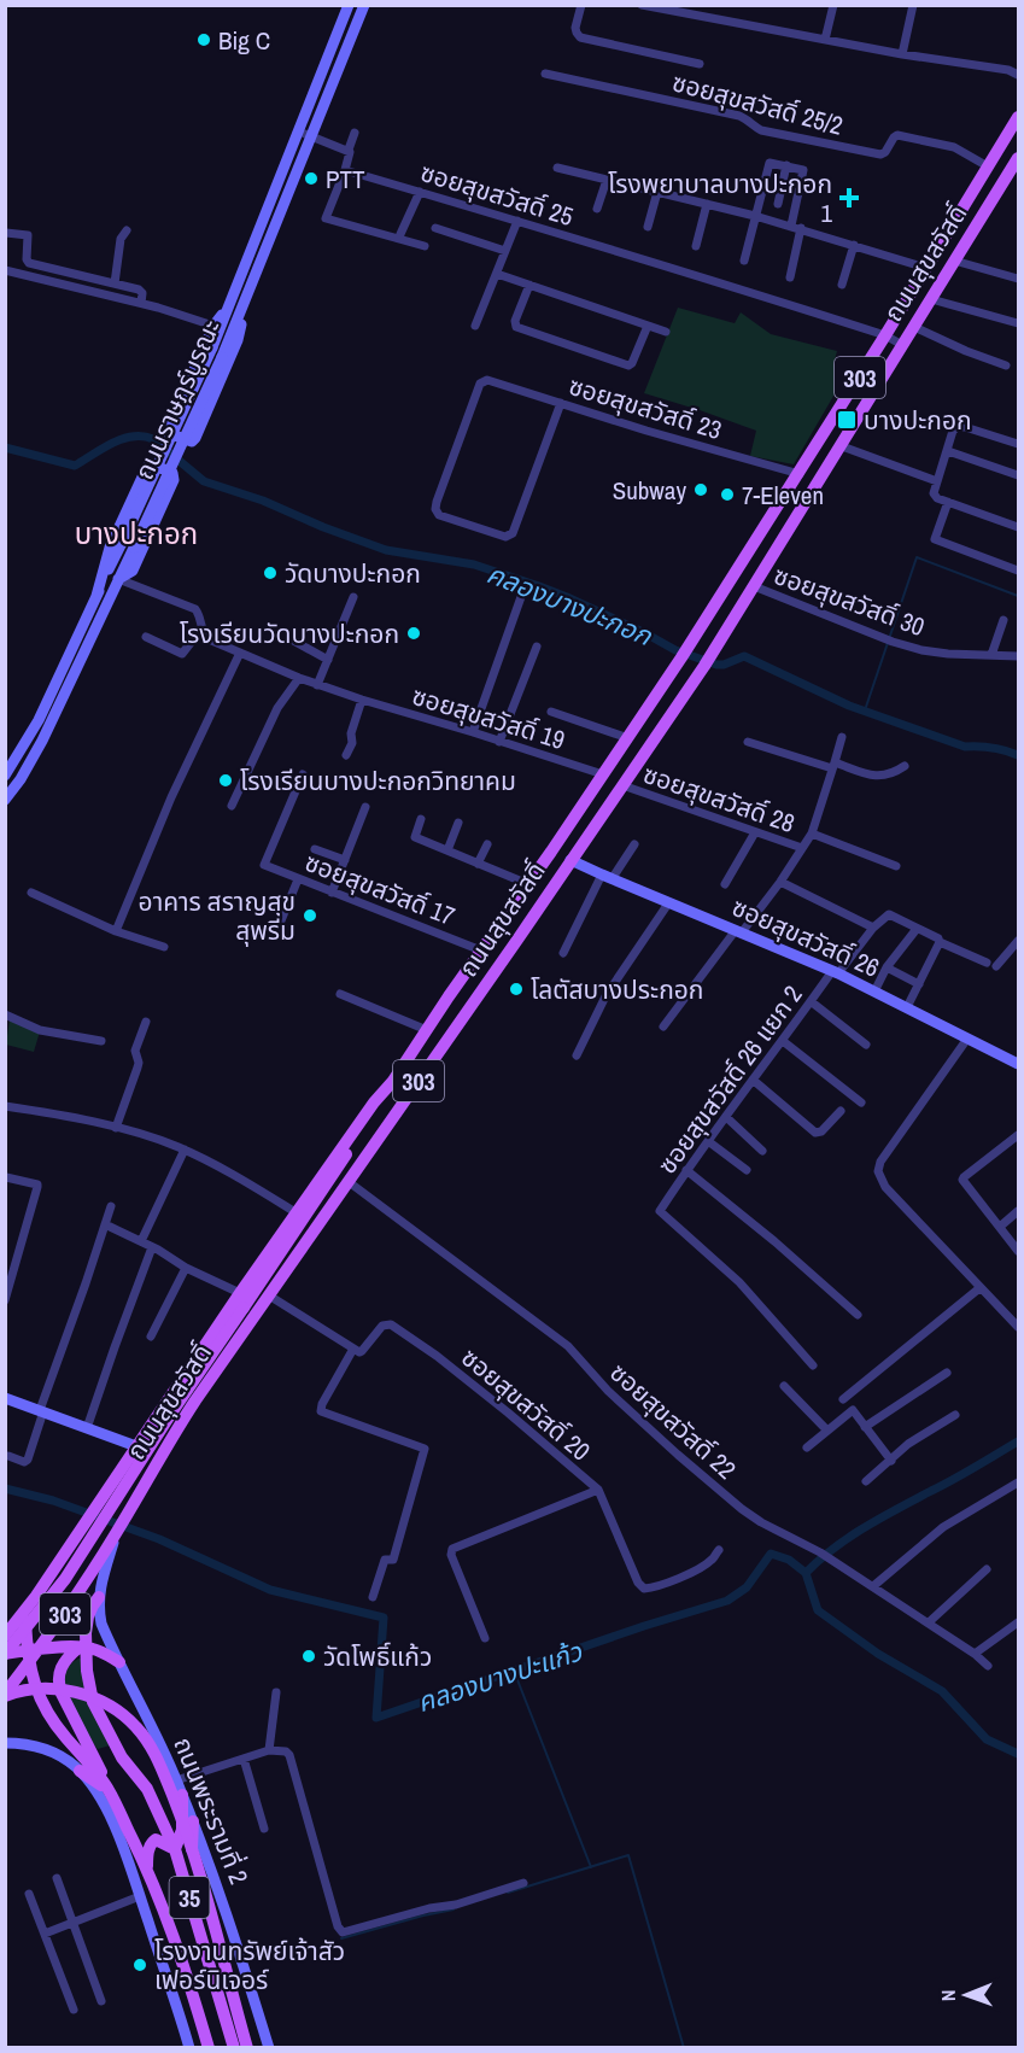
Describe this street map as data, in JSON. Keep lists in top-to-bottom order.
{
  "streets": {
    "main road": [
      "ถนนสุขสวัสดิ์",
      "303",
      "ถนนราษฎร์บูรณะ",
      "ซอยสุขสวัสดิ์ 26",
      "ถนนพระรามที่ 2",
      "35"
    ],
    "street": [
      "ซอยสุขสวัสดิ์ 25/2",
      "ซอยสุขสวัสดิ์ 25",
      "ซอยสุขสวัสดิ์ 23",
      "ซอยสุขสวัสดิ์ 30",
      "ซอยสุขสวัสดิ์ 19",
      "ซอยสุขสวัสดิ์ 28",
      "ซอยสุขสวัสดิ์ 17",
      "ซอยสุขสวัสดิ์ 26 แยก 2",
      "ซอยสุขสวัสดิ์ 20",
      "ซอยสุขสวัสดิ์ 22"
    ]
  },
  "crossings": [
    ["ซอยสุขสวัสดิ์ 25/2", "ถนนสุขสวัสดิ์"],
    ["ซอยสุขสวัสดิ์ 25", "ถนนสุขสวัสดิ์"],
    ["ถนนสุขสวัสดิ์", "303"],
    ["ถนนสุขสวัสดิ์", "ซอยสุขสวัสดิ์ 23"],
    ["ถนนสุขสวัสดิ์", "ซอยสุขสวัสดิ์ 30"],
    ["ถนนสุขสวัสดิ์", "ซอยสุขสวัสดิ์ 19"],
    ["ถนนสุขสวัสดิ์", "ซอยสุขสวัสดิ์ 28"],
    ["ถนนสุขสวัสดิ์", "ซอยสุขสวัสดิ์ 17"],
    ["ถนนสุขสวัสดิ์", "ซอยสุขสวัสดิ์ 26"],
    ["ถนนสุขสวัสดิ์", "ซอยสุขสวัสดิ์ 22"],
    ["ถนนสุขสวัสดิ์", "ถนนพระรามที่ 2"],
    ["ถนนสุขสวัสดิ์", "35"],
    ["ซอยสุขสวัสดิ์ 26", "ซอยสุขสวัสดิ์ 26 แยก 2"]
  ],
  "districts": ["บางปะกอก"],
  "water": ["คลองบางปะกอก", "คลองบางปะแก้ว"],
  "places": {
    "other": [
      "Big C",
      "PTT",
      "Subway",
      "7-Eleven",
      "วัดบางปะกอก",
      "โรงเรียนวัดบางปะกอก",
      "โรงเรียนบางปะกอกวิทยาคม",
      "อาคาร สราญสุข สุพรีม",
      "โลตัสบางประกอก",
      "วัดโพธิ์แก้ว",
      "โรงงานทรัพย์เจ้าสัว เฟอร์นิเจอร์"
    ],
    "health": ["โรงพยาบาลบางปะกอก 1"],
    "transit": ["บางปะกอก"]
  },
  "north": "left"
}
